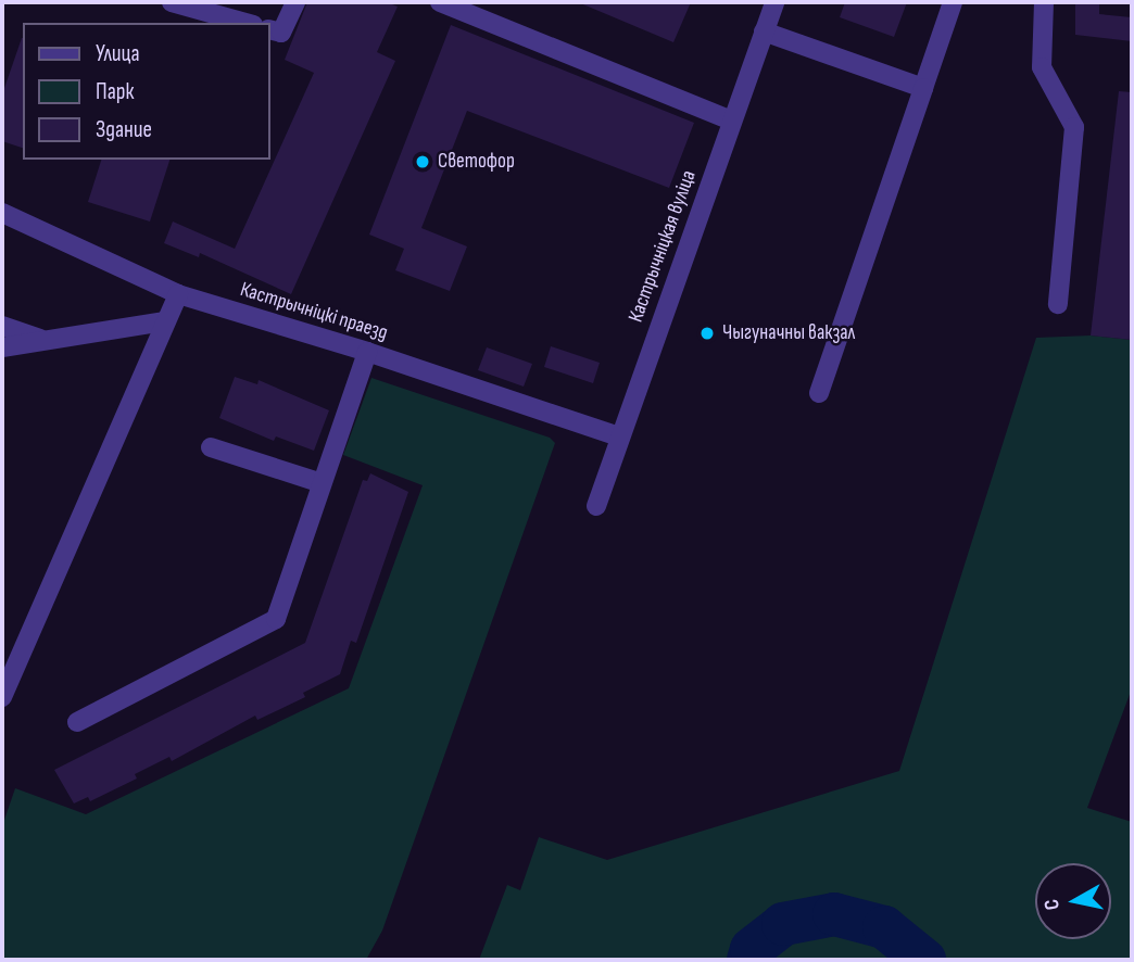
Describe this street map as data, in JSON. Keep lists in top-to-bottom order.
{
  "streets": {
    "street": ["Кастрычніцкая вуліца", "Кастрычніцкі праезд"]
  },
  "crossings": [
    ["Кастрычніцкая вуліца", "Кастрычніцкі праезд"]
  ],
  "places": ["Светофор", "Чыгуначны вакзал"],
  "legend": ["Улица", "Парк", "Здание"],
  "north": "left"
}
